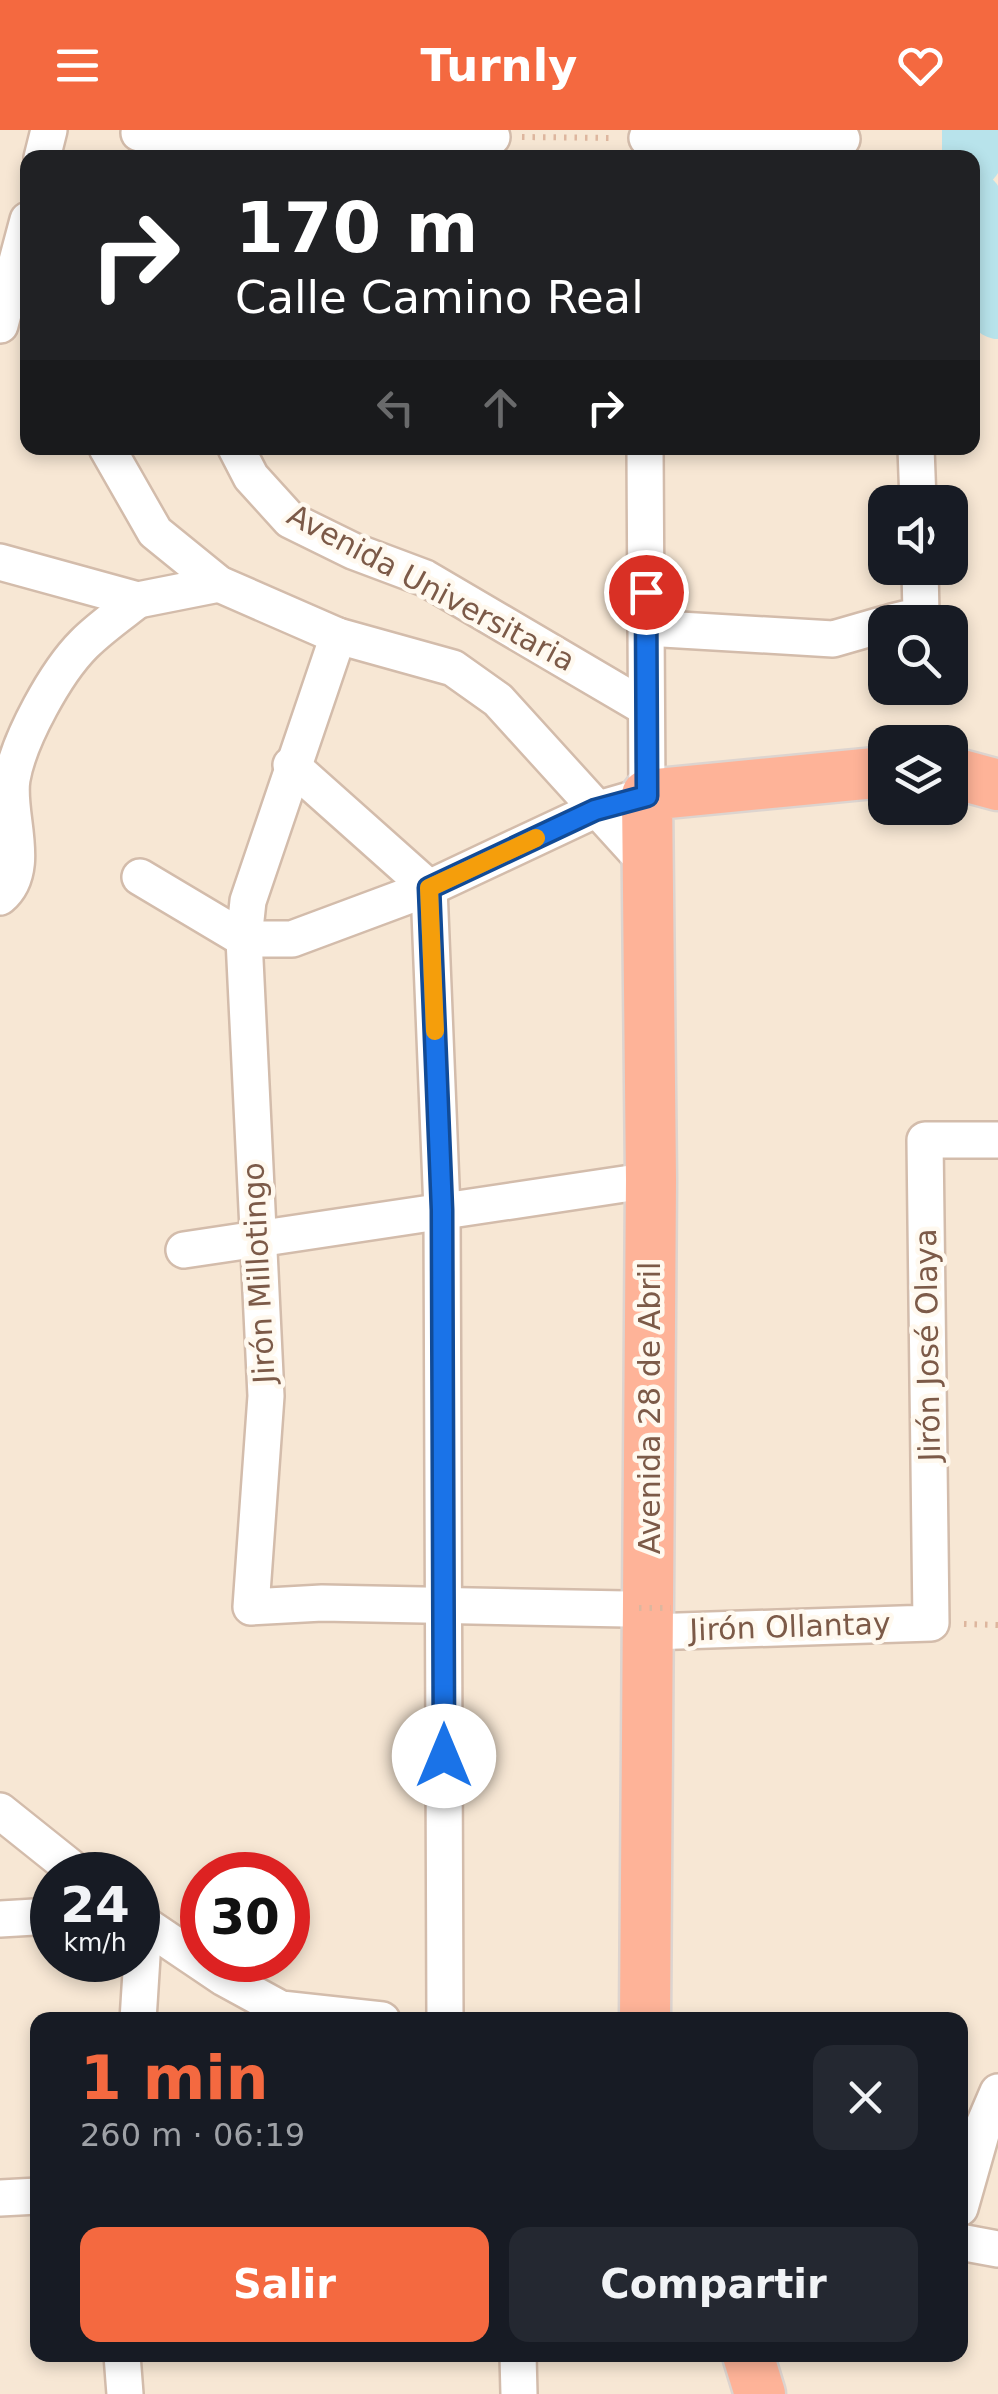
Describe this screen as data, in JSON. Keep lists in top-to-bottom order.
{
  "streets": {
    "highway": ["Avenida 28 de Abril"],
    "street": [
      "Avenida Universitaria",
      "Jirón Millotingo",
      "Jirón José Olaya",
      "Jirón Ollantay"
    ]
  },
  "crossings": [
    ["Jirón Millotingo", "Jirón Ollantay"],
    ["Jirón José Olaya", "Jirón Ollantay"],
    ["Avenida 28 de Abril", "Jirón Ollantay"]
  ],
  "page": {
    "header": "Turnly",
    "turn": ["170 m", "Calle Camino Real"],
    "speed": "24 km/h",
    "limit": "30",
    "heading": ["1 min", "260 m · 06:19"],
    "buttons": ["Salir", "Compartir"]
  }
}
